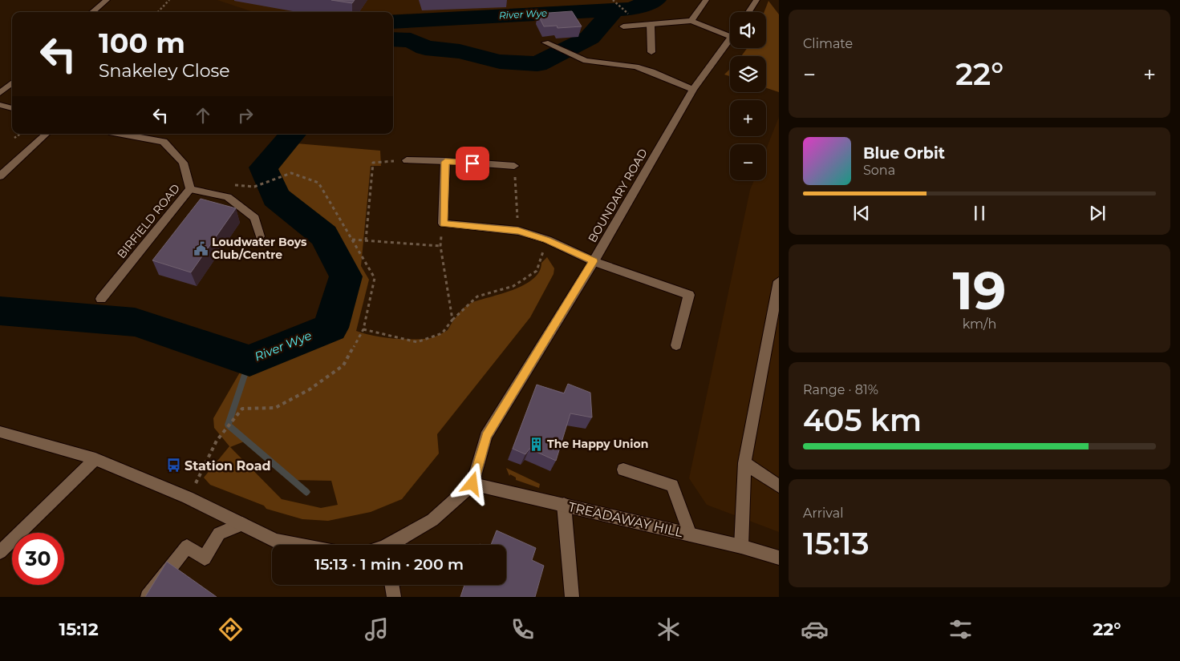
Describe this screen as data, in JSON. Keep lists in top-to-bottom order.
{
  "streets": {
    "street": ["BOUNDARY ROAD", "BIRFIELD ROAD", "TREADAWAY HILL"]
  },
  "crossings": [
    ["BOUNDARY ROAD", "TREADAWAY HILL"]
  ],
  "water": ["River Wye"],
  "places": {
    "public building": ["Loudwater Boys Club/Centre"],
    "building": ["The Happy Union"],
    "bus stop": ["Station Road"]
  },
  "page": {
    "tile": [
      "Climate",
      ["19", "km/h"],
      ["Range · 81%", "405 km"],
      ["Arrival", "15:13"]
    ],
    "map_buttons": ["+", "−"],
    "turn": ["100 m", "Snakeley Close"],
    "heat": ["−", "22°", "+"],
    "song": ["Blue Orbit", "Sona"],
    "limit": "30",
    "trip": "15:13 · 1 min · 200 m",
    "tabs": ["15:12", "22°"]
  }
}
